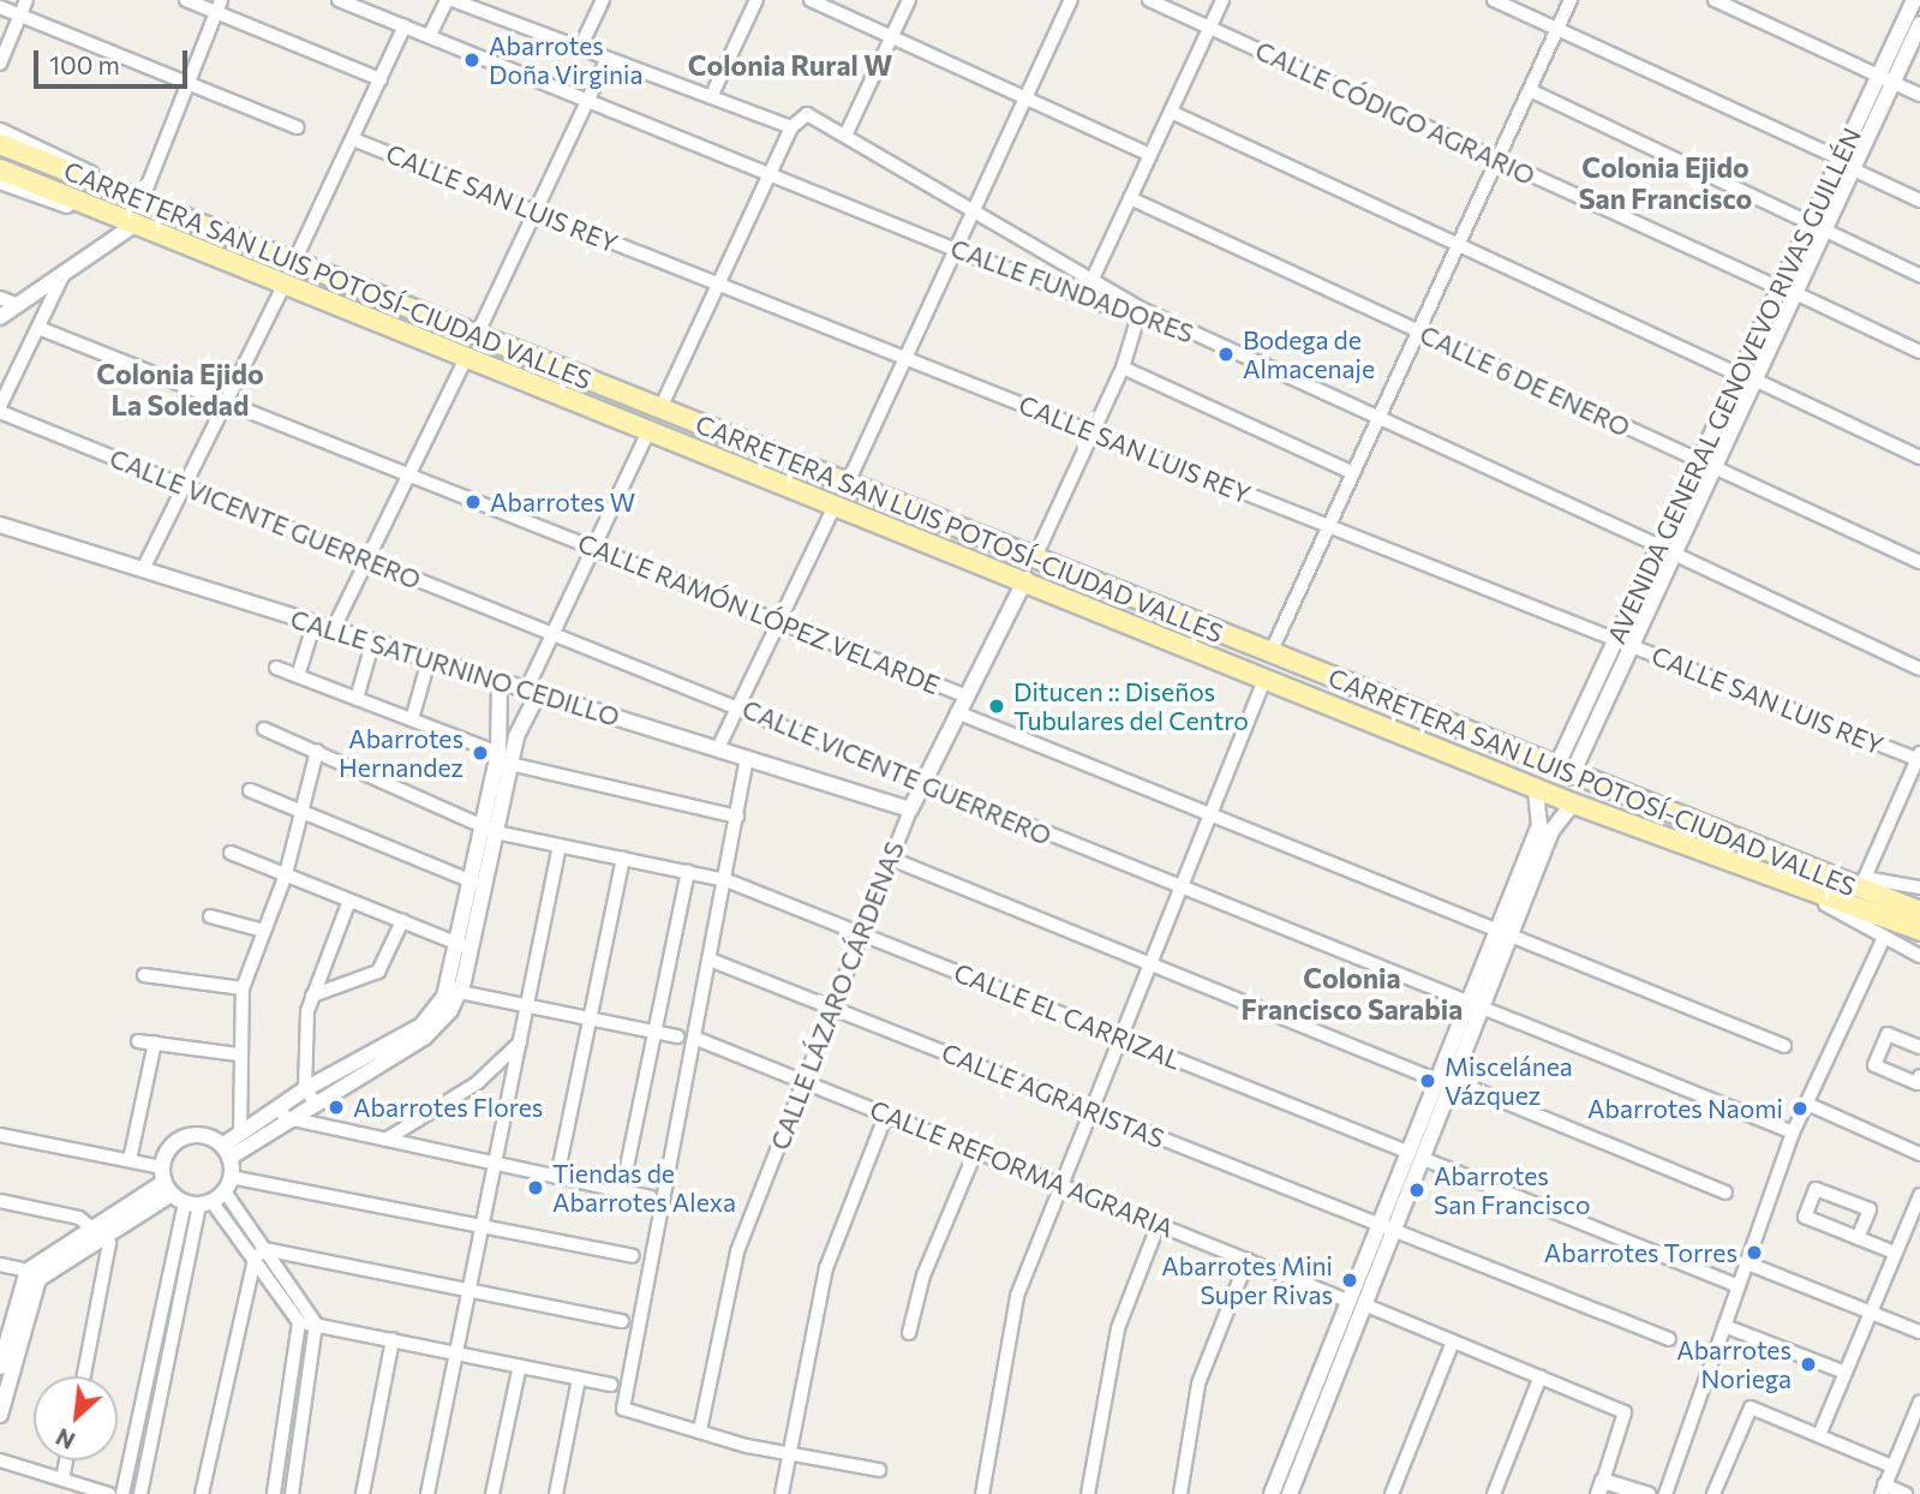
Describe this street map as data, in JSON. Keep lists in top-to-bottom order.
{
  "streets": {
    "main road": ["CARRETERA SAN LUIS POTOSÍ-CIUDAD VALLES"],
    "street": [
      "CALLE CÓDIGO AGRARIO",
      "CALLE SAN LUIS REY",
      "CALLE FUNDADORES",
      "CALLE 6 DE ENERO",
      "AVENIDA GENERAL GENOVEVO RIVAS GUILLÉN",
      "CALLE VICENTE GUERRERO",
      "CALLE RAMÓN LÓPEZ VELARDE",
      "CALLE SATURNINO CEDILLO",
      "CALLE LÁZARO CÁRDENAS",
      "CALLE EL CARRIZAL",
      "CALLE AGRARISTAS",
      "CALLE REFORMA AGRARIA"
    ]
  },
  "crossings": [
    ["CALLE CÓDIGO AGRARIO", "AVENIDA GENERAL GENOVEVO RIVAS GUILLÉN"],
    ["CALLE SAN LUIS REY", "AVENIDA GENERAL GENOVEVO RIVAS GUILLÉN"],
    ["CARRETERA SAN LUIS POTOSÍ-CIUDAD VALLES", "AVENIDA GENERAL GENOVEVO RIVAS GUILLÉN"],
    ["CALLE FUNDADORES", "AVENIDA GENERAL GENOVEVO RIVAS GUILLÉN"],
    ["CALLE 6 DE ENERO", "AVENIDA GENERAL GENOVEVO RIVAS GUILLÉN"],
    ["CALLE VICENTE GUERRERO", "CALLE LÁZARO CÁRDENAS"],
    ["CALLE RAMÓN LÓPEZ VELARDE", "CALLE LÁZARO CÁRDENAS"],
    ["CALLE SATURNINO CEDILLO", "CALLE LÁZARO CÁRDENAS"],
    ["CALLE LÁZARO CÁRDENAS", "CALLE EL CARRIZAL"],
    ["CALLE LÁZARO CÁRDENAS", "CALLE AGRARISTAS"],
    ["CALLE LÁZARO CÁRDENAS", "CALLE REFORMA AGRARIA"]
  ],
  "districts": [
    "Colonia Rural W",
    "Colonia Ejido San Francisco",
    "Colonia Ejido La Soledad",
    "Colonia Francisco Sarabia"
  ],
  "places": [
    "Abarrotes Doña Virginia",
    "Bodega de Almacenaje",
    "Abarrotes W",
    "Ditucen :: Diseños Tubulares del Centro",
    "Abarrotes Hernandez",
    "Miscelánea Vázquez",
    "Abarrotes Flores",
    "Abarrotes Naomi",
    "Tiendas de Abarrotes Alexa",
    "Abarrotes San Francisco",
    "Abarrotes Torres",
    "Abarrotes Mini Super Rivas",
    "Abarrotes Noriega"
  ],
  "scale_bar": "100 m",
  "north": "bottom left"
}
